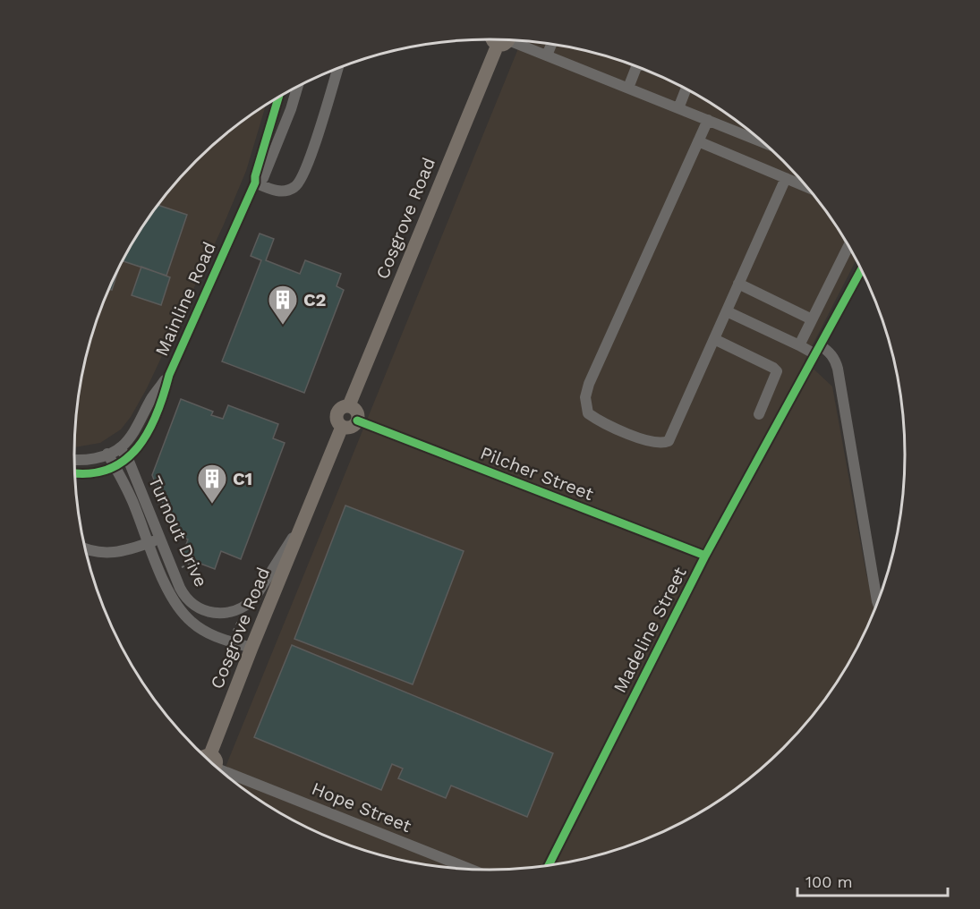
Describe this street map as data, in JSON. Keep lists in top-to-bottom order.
{
  "streets": {
    "main road": ["Cosgrove Road"],
    "street": [
      "Mainline Road",
      "Pilcher Street",
      "Turnout Drive",
      "Madeline Street",
      "Hope Street"
    ]
  },
  "crossings": [
    ["Cosgrove Road", "Pilcher Street"],
    ["Cosgrove Road", "Turnout Drive"],
    ["Mainline Road", "Turnout Drive"],
    ["Pilcher Street", "Madeline Street"]
  ],
  "places": {
    "building": ["C2", "C1"]
  },
  "scale_bar": "100 m"
}
